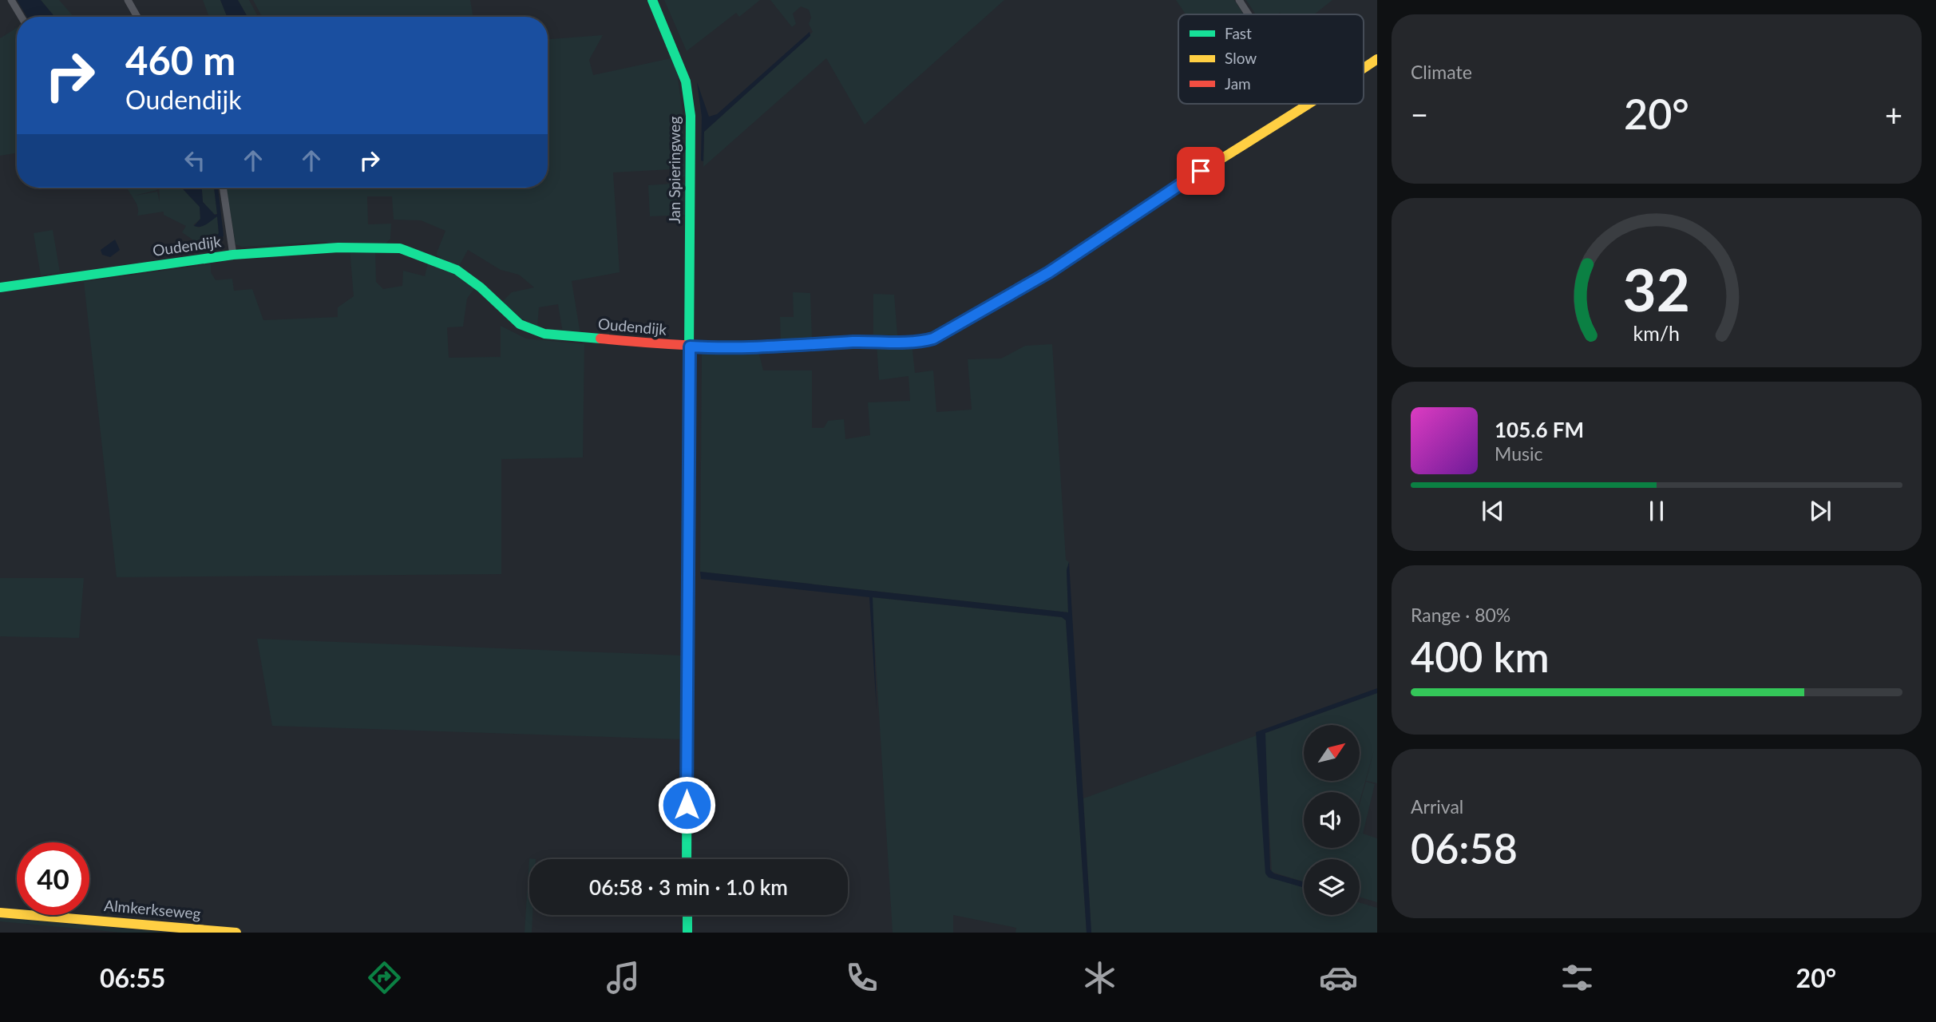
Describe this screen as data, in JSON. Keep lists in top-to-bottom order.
{
  "streets": {
    "street": ["Jan Spieringweg", "Oudendijk", "Almkerkseweg"]
  },
  "crossings": [
    ["Jan Spieringweg", "Oudendijk"]
  ],
  "legend": ["Fast", "Slow", "Jam"],
  "north": "top right",
  "page": {
    "tile": [
      "Climate",
      ["Range · 80%", "400 km"],
      ["Arrival", "06:58"]
    ],
    "turn": ["460 m", "Oudendijk"],
    "heat": ["−", "20°", "+"],
    "song": ["105.6 FM", "Music"],
    "limit": "40",
    "trip": "06:58 · 3 min · 1.0 km",
    "tabs": ["06:55", "20°"],
    "gauge": ["32", "km/h"]
  }
}
